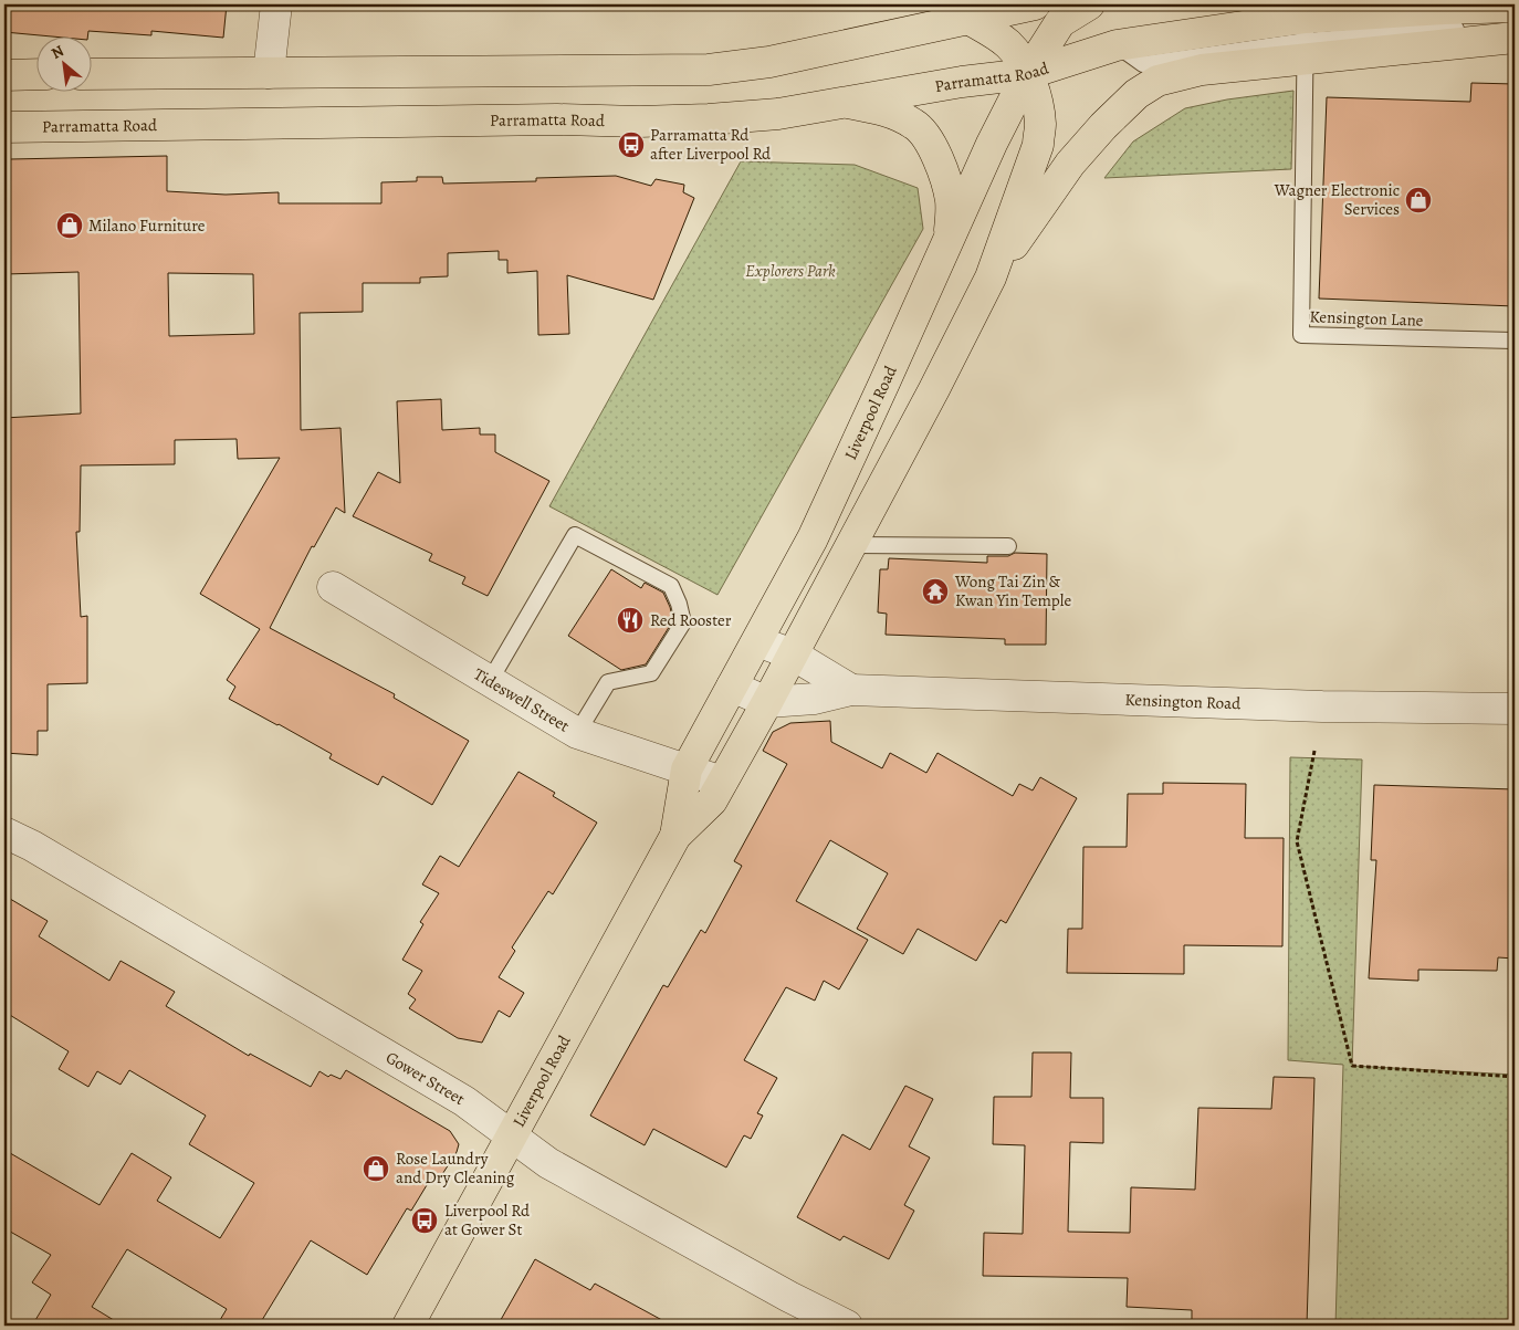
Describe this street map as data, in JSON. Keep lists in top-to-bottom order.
{
  "streets": {
    "main road": ["Parramatta Road", "Liverpool Road"],
    "street": ["Tideswell Street", "Kensington Road", "Gower Street"],
    "lane": ["Kensington Lane"]
  },
  "crossings": [
    ["Parramatta Road", "Kensington Lane"],
    ["Parramatta Road", "Liverpool Road"],
    ["Liverpool Road", "Tideswell Street"],
    ["Liverpool Road", "Kensington Road"],
    ["Liverpool Road", "Gower Street"]
  ],
  "parks": ["Explorers Park"],
  "places": {
    "bus stop": ["Parramatta Rd after Liverpool Rd", "Liverpool Rd at Gower St"],
    "shop": ["Wagner Electronic Services", "Milano Furniture", "Rose Laundry and Dry Cleaning"],
    "temple": ["Wong Tai Zin & Kwan Yin Temple"],
    "restaurant": ["Red Rooster"]
  },
  "north": "top left"
}
